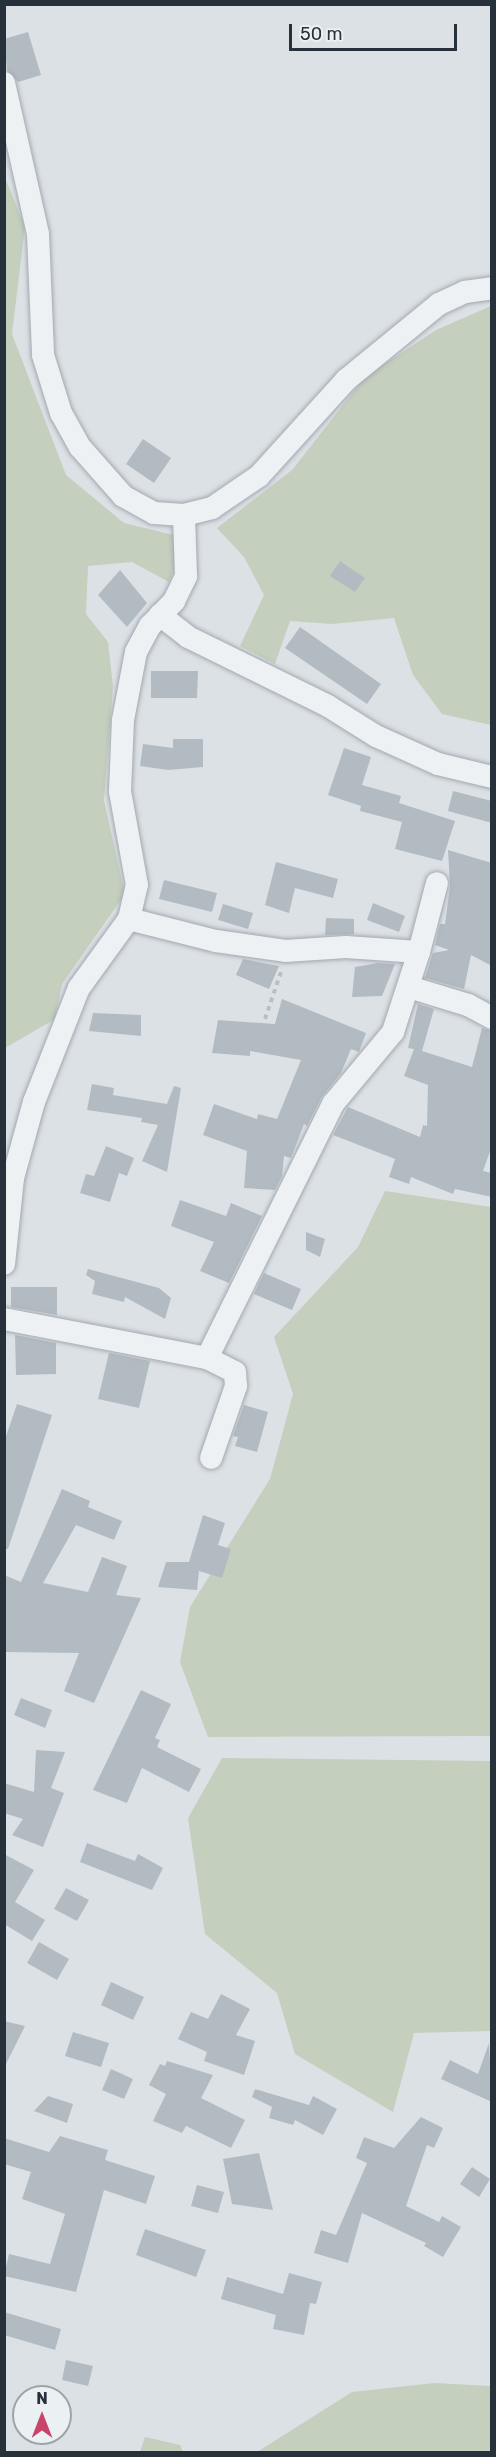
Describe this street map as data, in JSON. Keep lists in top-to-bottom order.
{
  "scale_bar": "50 m",
  "north": "top"
}
